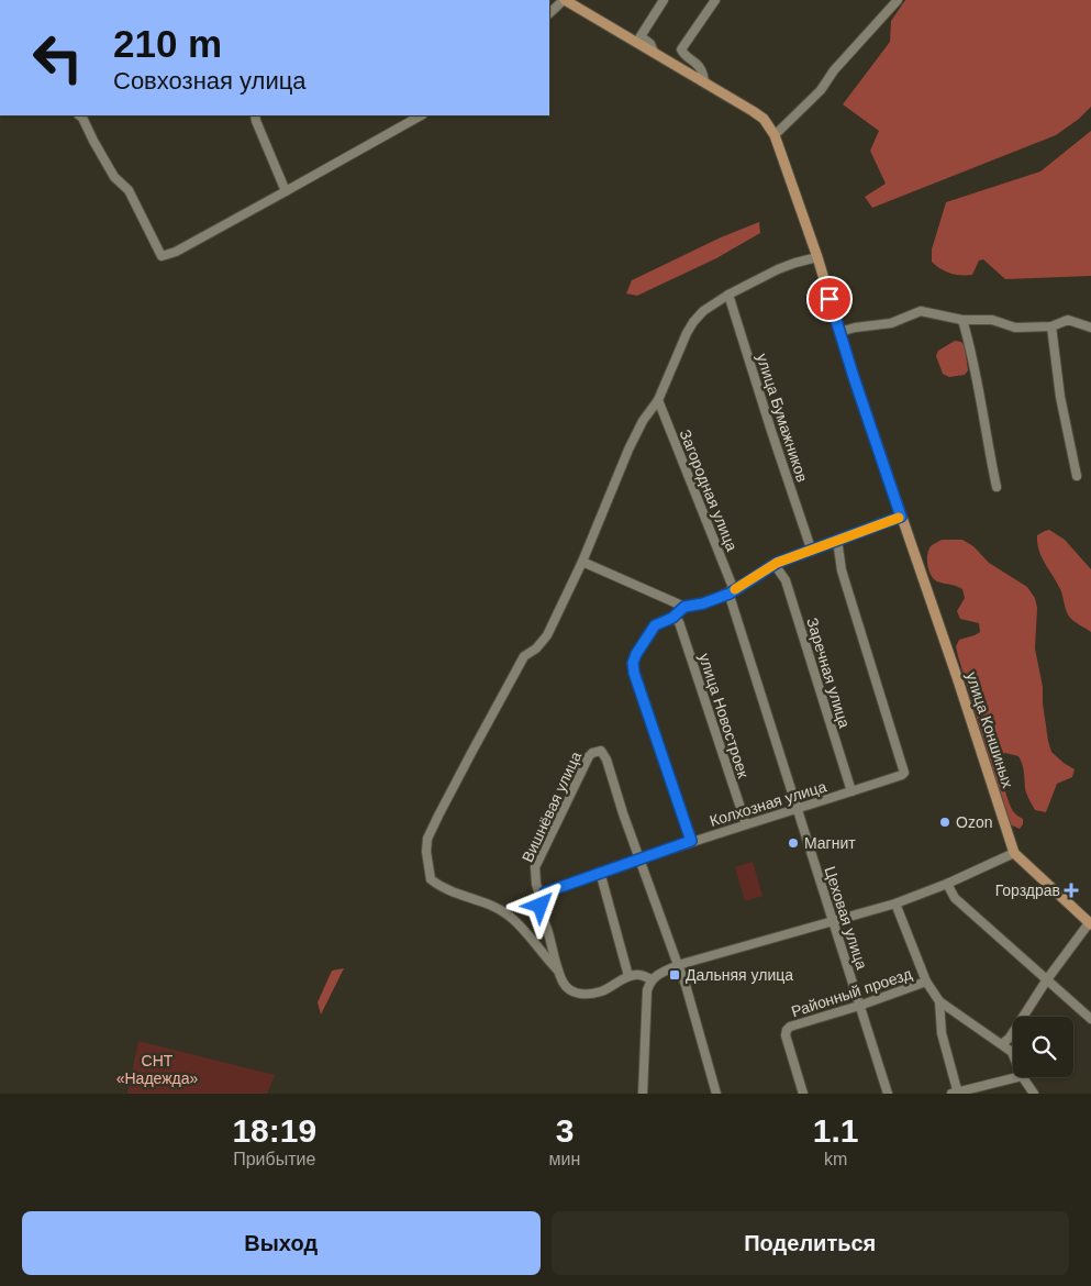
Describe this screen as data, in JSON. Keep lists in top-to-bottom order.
{
  "streets": {
    "main road": ["улица Коншиных"],
    "street": [
      "улица Бумажников",
      "Загородная улица",
      "Заречная улица",
      "улица Новостроек",
      "Колхозная улица",
      "Вишнёвая улица",
      "Цеховая улица",
      "Районный проезд"
    ]
  },
  "crossings": [
    ["Загородная улица", "Цеховая улица"],
    ["Заречная улица", "Колхозная улица"],
    ["улица Новостроек", "Колхозная улица"],
    ["Колхозная улица", "Вишнёвая улица"],
    ["Колхозная улица", "Цеховая улица"],
    ["Цеховая улица", "Районный проезд"]
  ],
  "parks": ["СНТ «Надежда»"],
  "places": {
    "other": ["Ozon", "Магнит"],
    "health": ["Горздрав"],
    "transit": ["Дальняя улица"]
  },
  "page": {
    "turn": ["210 m", "Совхозная улица"],
    "eta": [
      "18:19",
      "Прибытие",
      "3",
      "мин",
      "1.1",
      "km"
    ],
    "buttons": ["Выход", "Поделиться"]
  }
}
